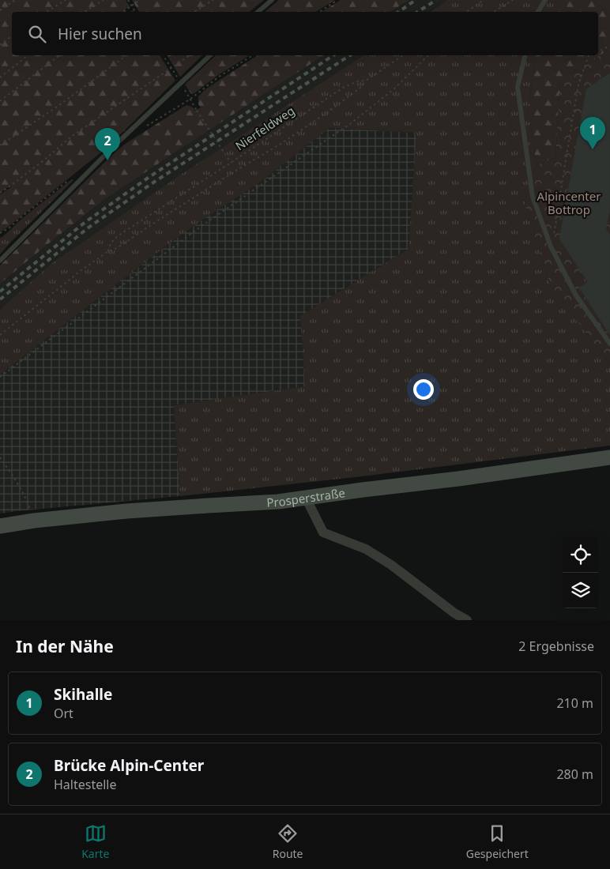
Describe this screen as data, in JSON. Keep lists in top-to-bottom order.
{
  "streets": {
    "main road": ["Prosperstraße"],
    "path": ["Nierfeldweg"]
  },
  "parks": ["Alpincenter Bottrop"],
  "page": {
    "search": "Hier suchen",
    "pins": ["1", "2"],
    "heading": ["In der Nähe", "2 Ergebnisse"],
    "list": [
      {
        "mark": "1",
        "name": "Skihalle",
        "note": "Ort",
        "value": "210 m"
      },
      {
        "mark": "2",
        "name": "Brücke Alpin-Center",
        "note": "Haltestelle",
        "value": "280 m"
      }
    ],
    "nav": ["Karte", "Route", "Gespeichert"]
  }
}
